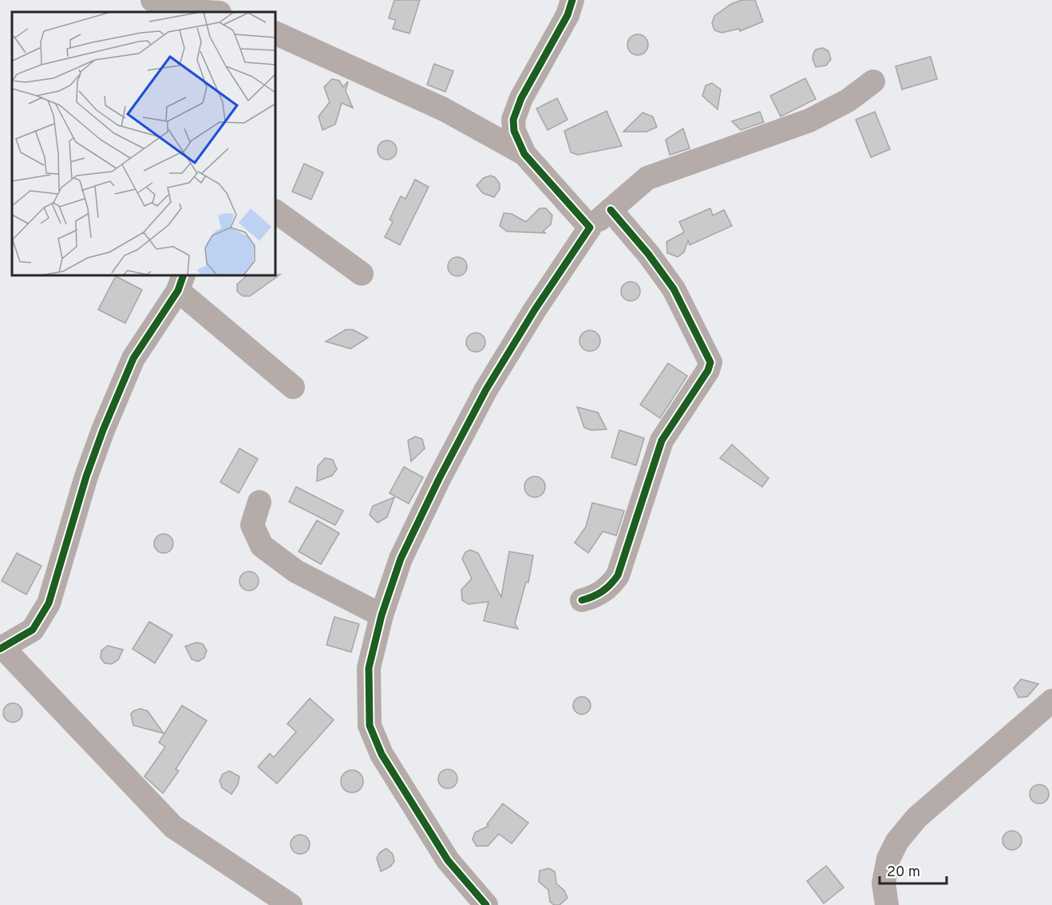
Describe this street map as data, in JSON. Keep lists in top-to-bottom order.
{
  "scale_bar": "20 m"
}
